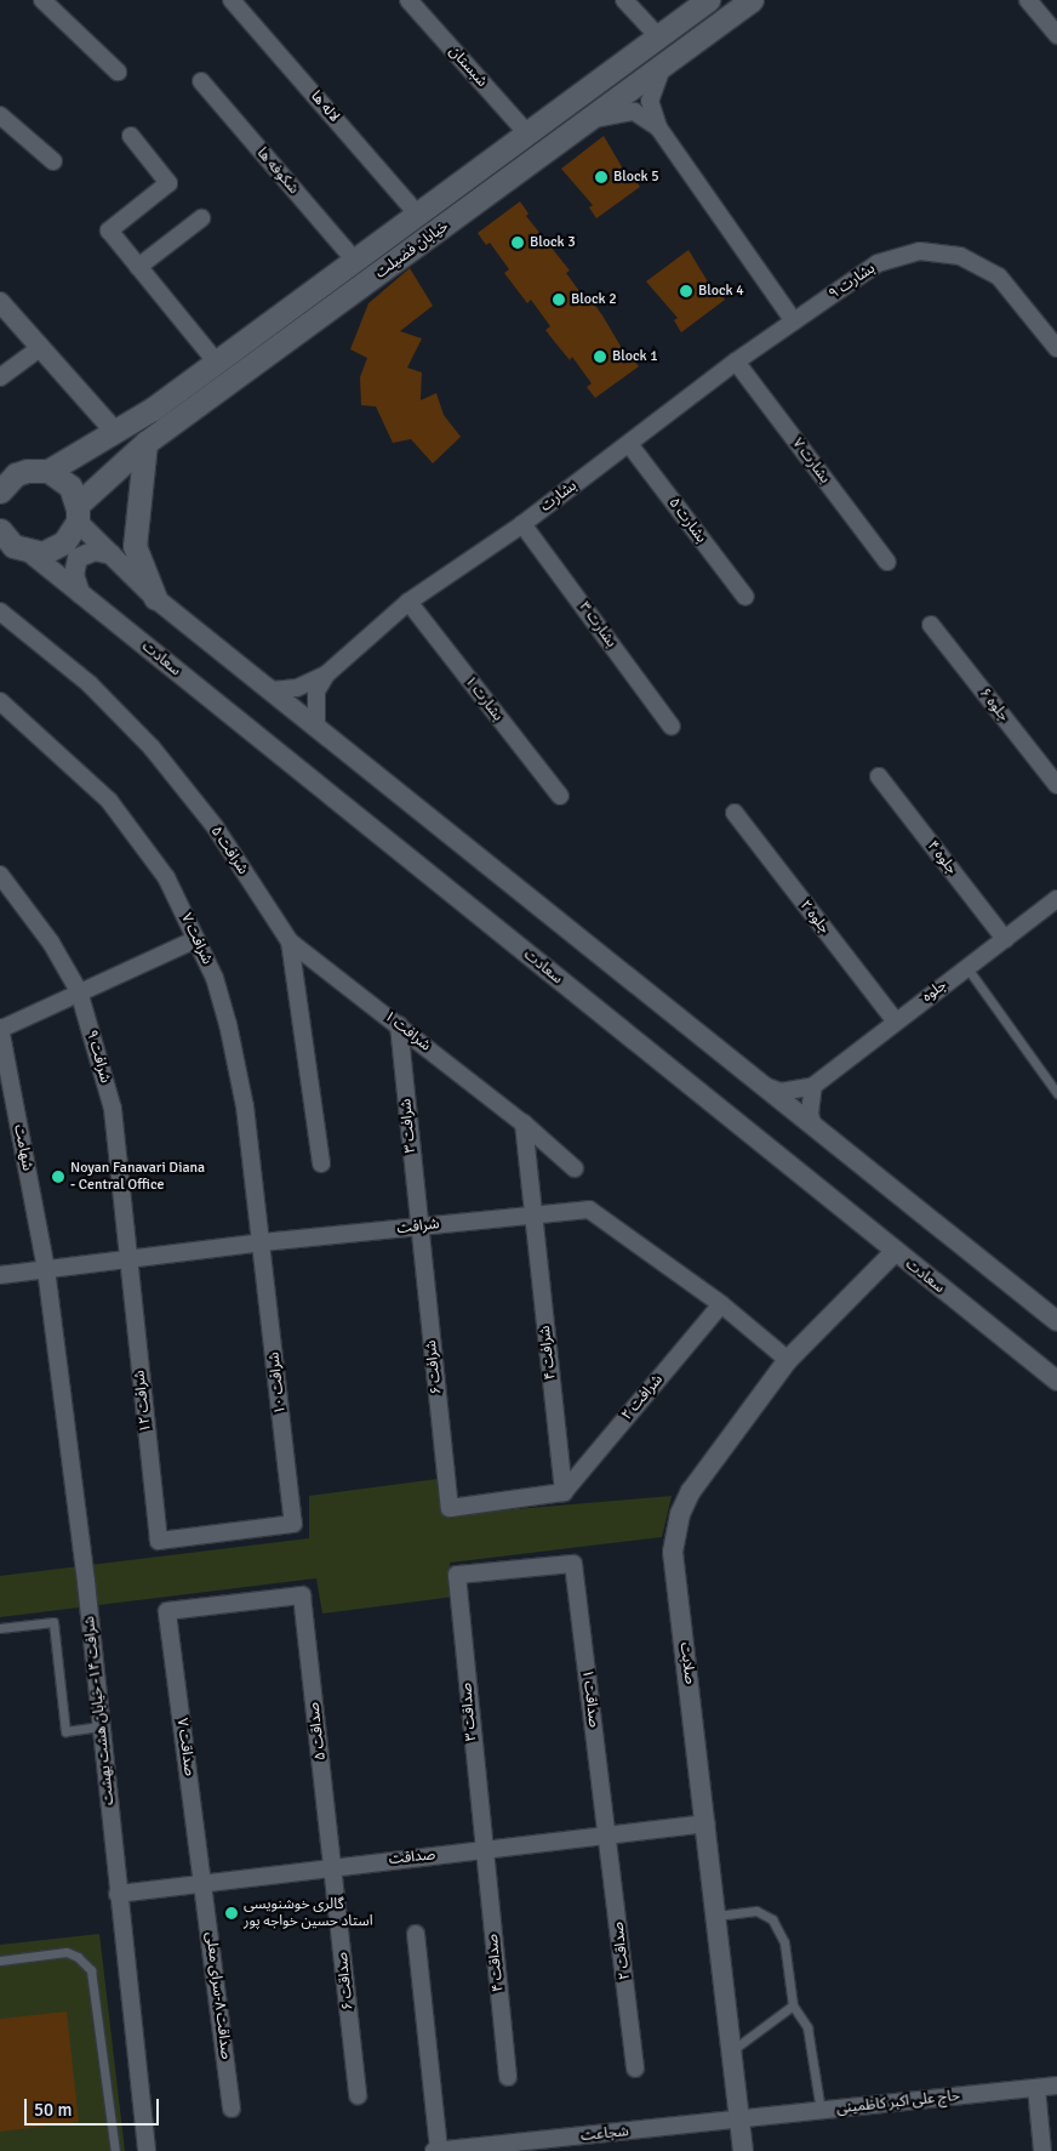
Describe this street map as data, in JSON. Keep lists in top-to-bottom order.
{
  "streets": {
    "main road": ["خیابان فضیلت"],
    "street": [
      "شبستان",
      "لاله ها",
      "شکوفه ها",
      "بشارت ۹",
      "بشارت ۷",
      "بشارت",
      "بشارت ۵",
      "بشارت ۳",
      "سعادت",
      "بشارت ۱",
      "جلوه ۶",
      "شرافت ۵",
      "جلوه ۴",
      "جلوه ۲",
      "شرافت ۷",
      "جلوه",
      "شرافت ۱",
      "شرافت ۹",
      "شرافت ۳",
      "شهامت",
      "شرافت",
      "شرافت ۴",
      "شرافت ۶",
      "شرافت ۱۰",
      "شرافت ۲",
      "شرافت ۱۲",
      "صلابت",
      "صداقت ۱",
      "شرافت ۱۴- خیابان هشت بهشت",
      "صداقت ۳",
      "صداقت ۵",
      "صداقت ۷",
      "صداقت",
      "صداقت ۲",
      "صداقت ۴",
      "صداقت ۶",
      "صداقت ۸-سرای معلی",
      "حاج علی اکبر کاظمینی",
      "شجاعت"
    ]
  },
  "crossings": [
    ["شبستان", "خیابان فضیلت"],
    ["لاله ها", "خیابان فضیلت"],
    ["شکوفه ها", "خیابان فضیلت"],
    ["خیابان فضیلت", "سعادت"],
    ["بشارت ۹", "بشارت"],
    ["بشارت ۷", "بشارت"],
    ["بشارت", "بشارت ۵"],
    ["بشارت", "بشارت ۳"],
    ["بشارت", "بشارت ۱"],
    ["سعادت", "صلابت"],
    ["شرافت ۵", "شرافت ۱"],
    ["جلوه ۴", "جلوه"],
    ["جلوه ۲", "جلوه"],
    ["شرافت ۷", "شرافت"],
    ["شرافت ۷", "شرافت ۱۰"],
    ["شرافت ۱", "شرافت ۳"],
    ["شرافت ۹", "شرافت"],
    ["شرافت ۹", "شرافت ۱۲"],
    ["شرافت ۳", "شرافت"],
    ["شرافت ۳", "شرافت ۶"],
    ["شهامت", "شرافت"],
    ["شهامت", "شرافت ۱۴- خیابان هشت بهشت"],
    ["شرافت", "شرافت ۴"],
    ["شرافت", "شرافت ۶"],
    ["شرافت", "شرافت ۱۰"],
    ["شرافت", "شرافت ۲"],
    ["شرافت", "شرافت ۱۲"],
    ["شرافت", "صلابت"],
    ["شرافت", "شرافت ۱۴- خیابان هشت بهشت"],
    ["شرافت ۴", "شرافت ۶"],
    ["شرافت ۴", "شرافت ۲"],
    ["شرافت ۶", "شرافت ۲"],
    ["شرافت ۱۰", "شرافت ۱۲"],
    ["صلابت", "صداقت"],
    ["صلابت", "حاج علی اکبر کاظمینی"],
    ["صلابت", "شجاعت"],
    ["صداقت ۱", "صداقت ۳"],
    ["صداقت ۱", "صداقت"],
    ["صداقت ۱", "صداقت ۲"],
    ["شرافت ۱۴- خیابان هشت بهشت", "صداقت"],
    ["صداقت ۳", "صداقت"],
    ["صداقت ۳", "صداقت ۴"],
    ["صداقت ۵", "صداقت ۷"],
    ["صداقت ۵", "صداقت"],
    ["صداقت ۵", "صداقت ۶"],
    ["صداقت ۷", "صداقت"],
    ["صداقت ۷", "صداقت ۸-سرای معلی"],
    ["صداقت", "صداقت ۲"],
    ["صداقت", "صداقت ۴"],
    ["صداقت", "صداقت ۶"],
    ["صداقت", "صداقت ۸-سرای معلی"],
    ["حاج علی اکبر کاظمینی", "شجاعت"]
  ],
  "places": [
    "Block 5",
    "Block 3",
    "Block 4",
    "Block 2",
    "Block 1",
    "Noyan Fanavari Diana - Central Office",
    "گالری خوشنویسی استاد حسین خواجه پور"
  ],
  "scale_bar": "50 m"
}
